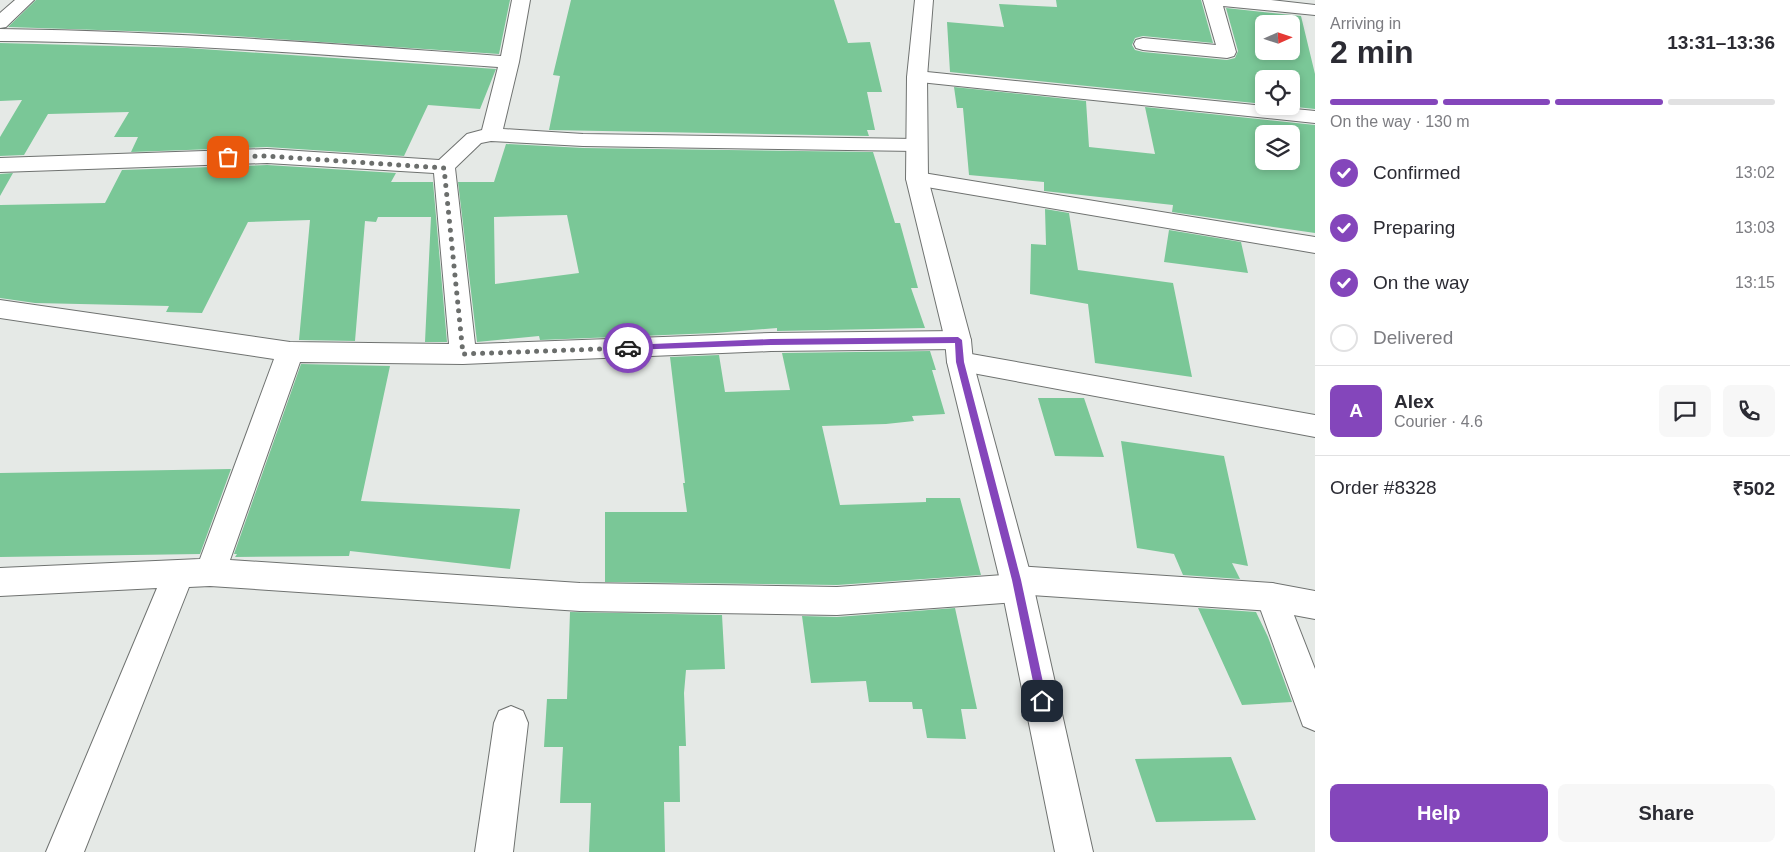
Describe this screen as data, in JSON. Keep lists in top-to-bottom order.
{
  "north": "right",
  "page": {
    "heading": ["2 min", "Arriving in", "13:31–13:36"],
    "panel": [
      "Alex",
      "Courier · 4.6",
      "Order #8328",
      "₹502"
    ],
    "bar": "On the way · 130 m",
    "list": [
      ["Confirmed", "13:02"],
      ["Preparing", "13:03"],
      ["On the way", "13:15"],
      "Delivered"
    ],
    "round": "A",
    "buttons": ["Help", "Share"]
  }
}
